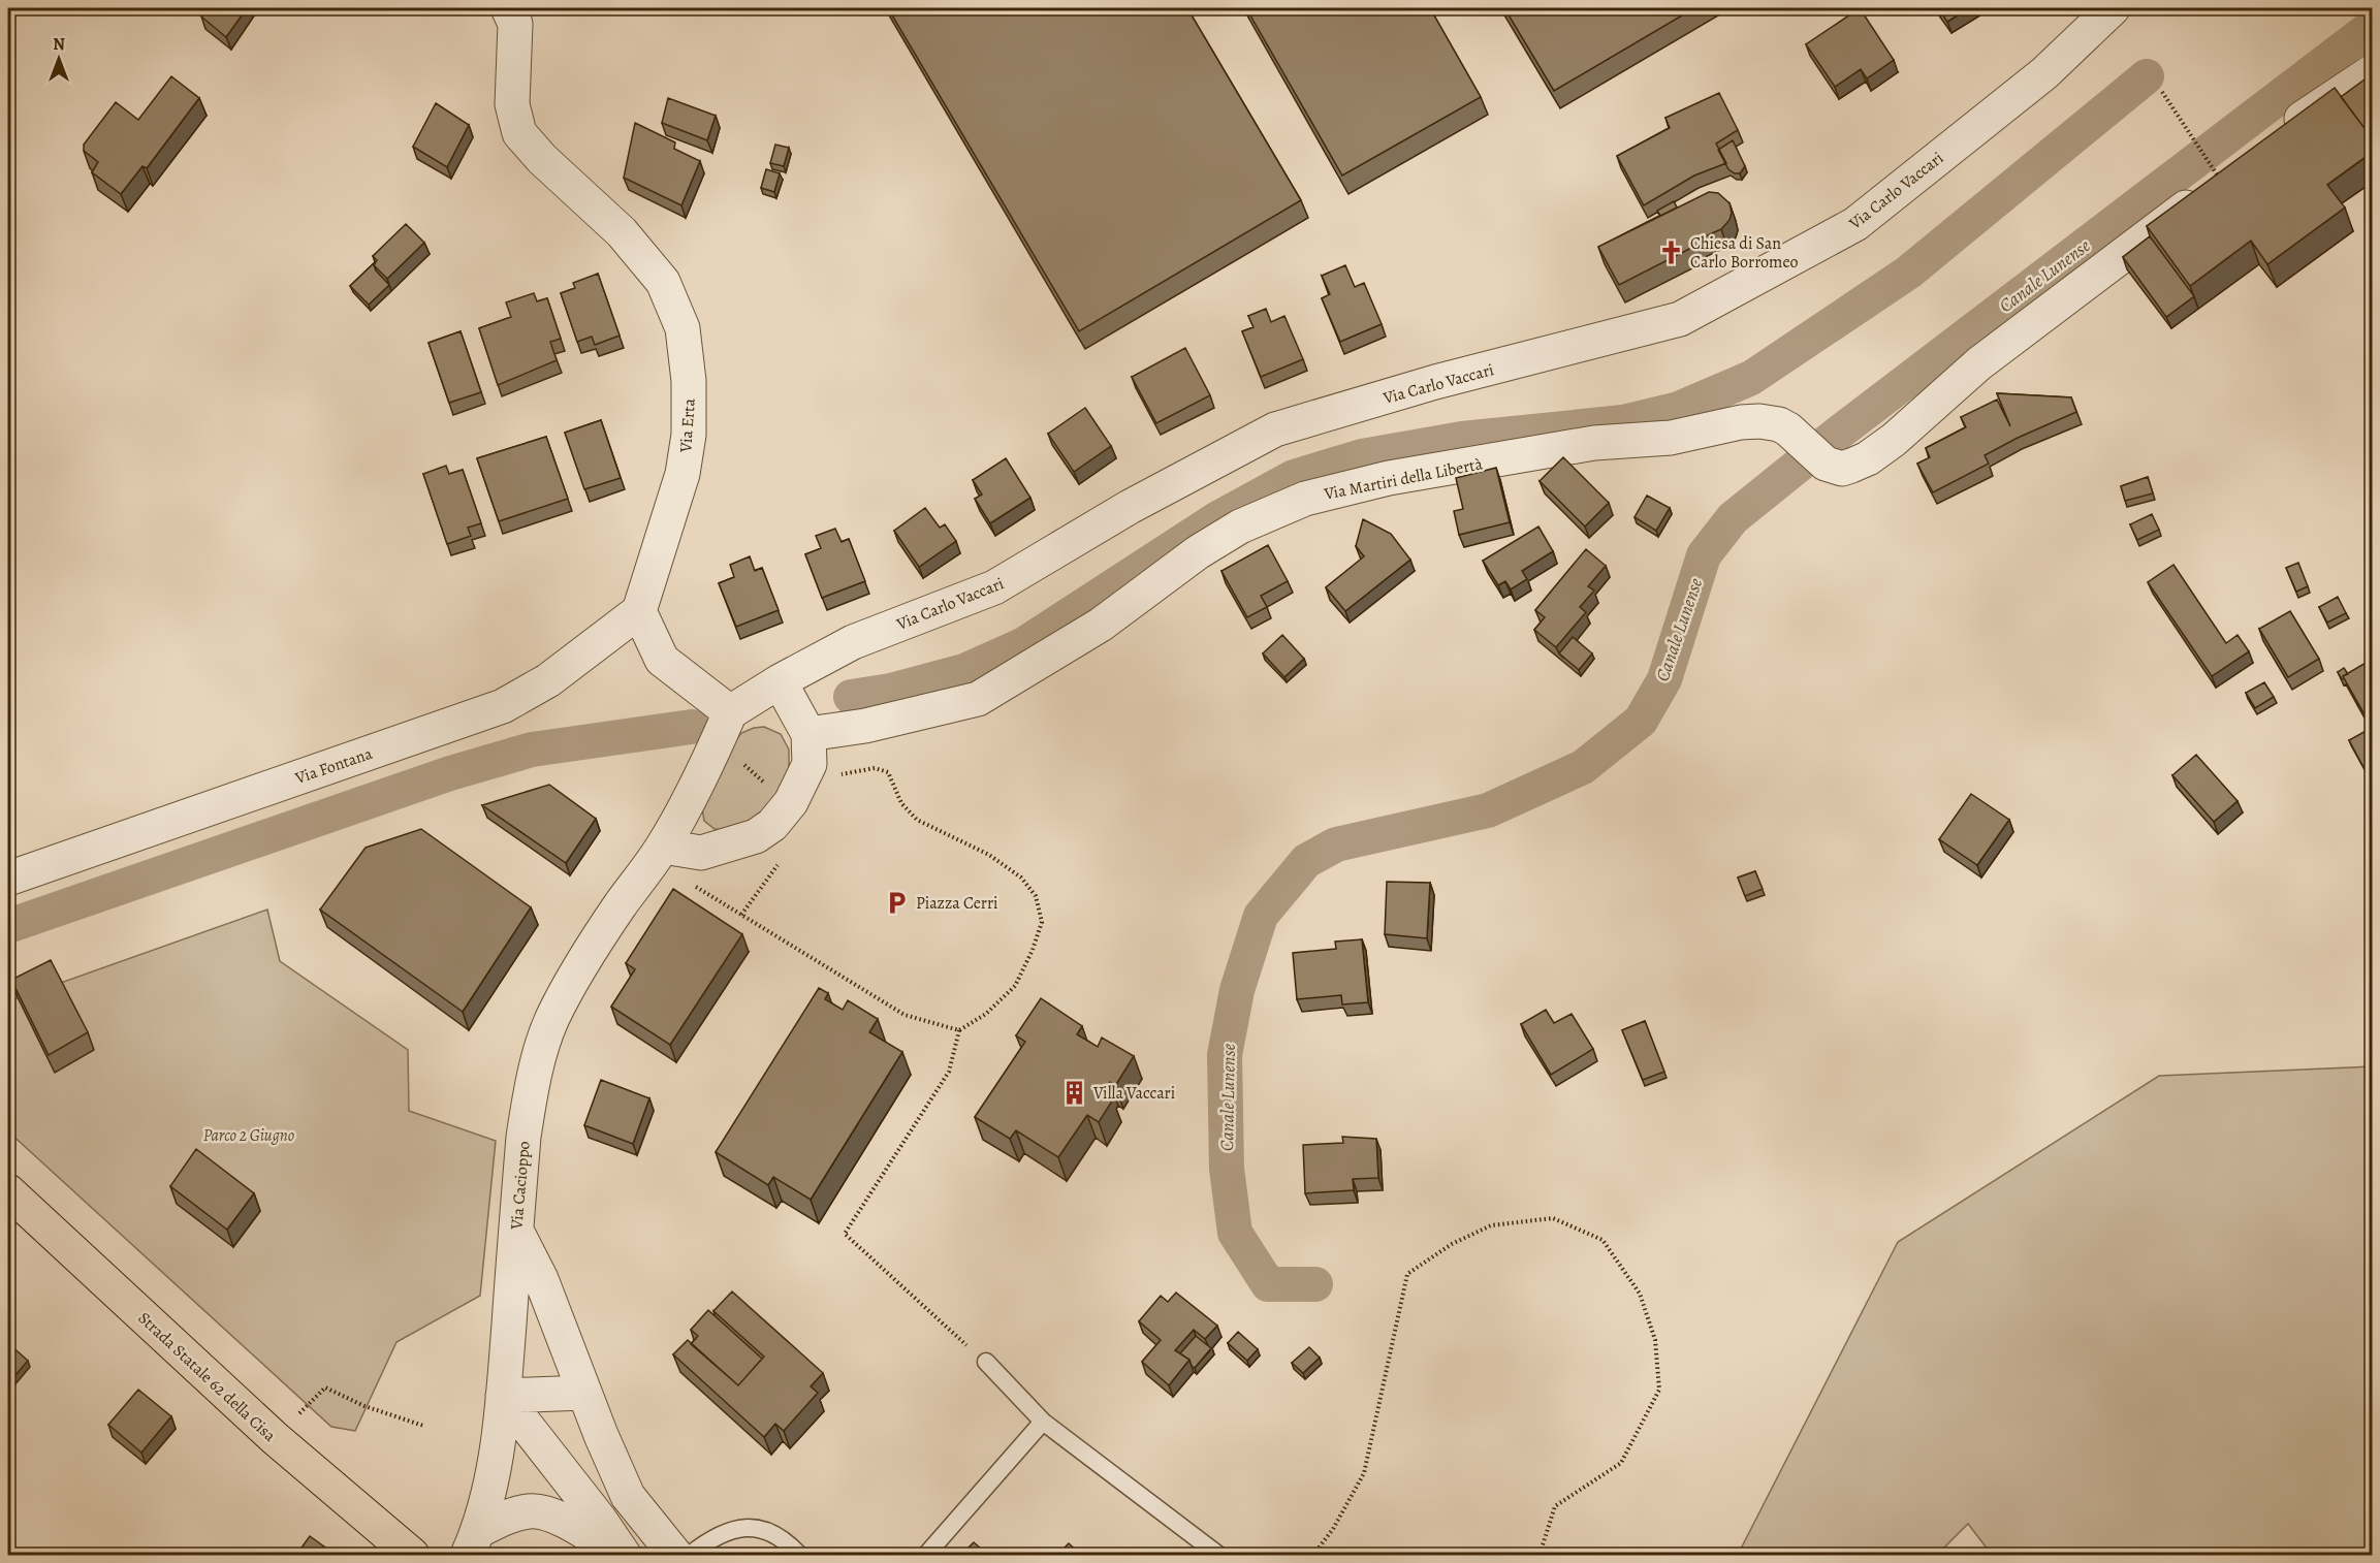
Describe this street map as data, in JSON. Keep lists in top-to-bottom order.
{
  "streets": {
    "main road": ["Strada Statale 62 della Cisa"],
    "street": [
      "Via Carlo Vaccari",
      "Via Erta",
      "Via Martiri della Libertà",
      "Via Fontana",
      "Via Cacioppo"
    ]
  },
  "crossings": [
    ["Via Erta", "Via Fontana"]
  ],
  "water": ["Canale Lunense"],
  "parks": ["Parco 2 Giugno"],
  "places": {
    "church": ["Chiesa di San Carlo Borromeo"],
    "parking": ["Piazza Cerri"],
    "building": ["Villa Vaccari"]
  },
  "north": "top"
}
